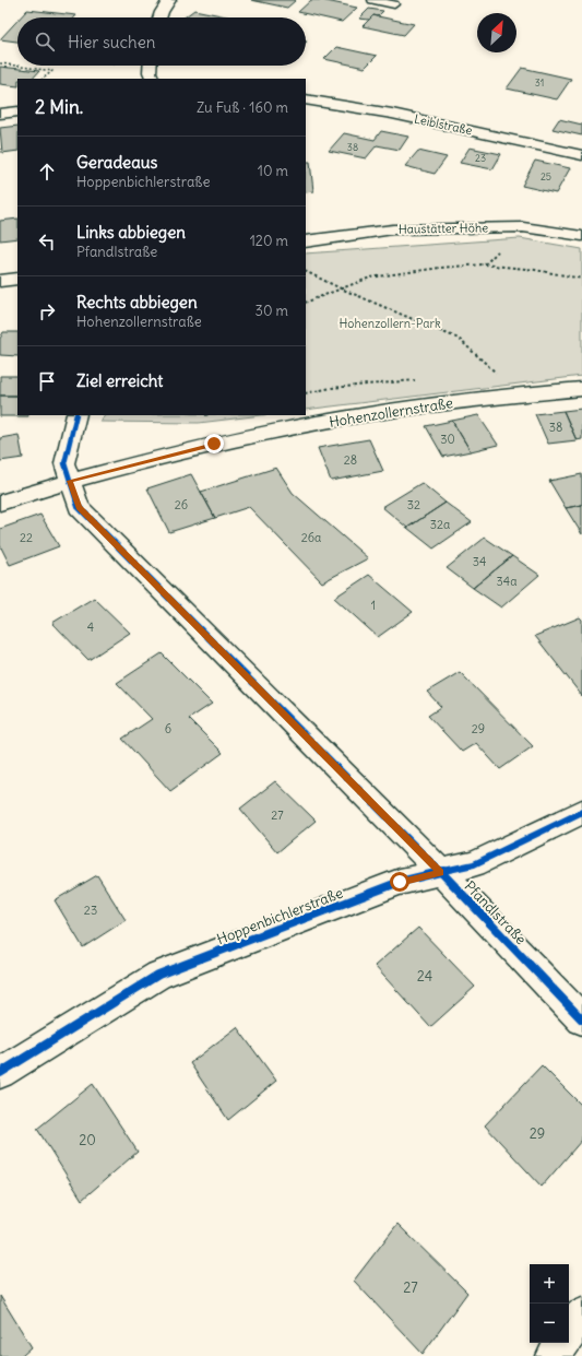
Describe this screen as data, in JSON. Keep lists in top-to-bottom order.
{
  "streets": {
    "street": [
      "Leiblstraße",
      "Haustätter Höhe",
      "Hohenzollernstraße",
      "Pfandlstraße",
      "Hoppenbichlerstraße"
    ]
  },
  "crossings": [
    ["Hohenzollernstraße", "Pfandlstraße"],
    ["Pfandlstraße", "Hoppenbichlerstraße"]
  ],
  "parks": ["Hohenzollern-Park"],
  "house_numbers": [
    "31",
    "38",
    "23",
    "25",
    "38",
    "30",
    "28",
    "26",
    "32",
    "32a",
    "22",
    "26a",
    "34",
    "34a",
    "1",
    "4",
    "6",
    "29",
    "27",
    "23",
    "24",
    "29",
    "20",
    "27"
  ],
  "north": "top right",
  "page": {
    "search": "Hier suchen",
    "heading": ["2 Min.", "Zu Fuß · 160 m"],
    "list": [
      ["Geradeaus", "Hoppenbichlerstraße", "10 m"],
      ["Links abbiegen", "Pfandlstraße", "120 m"],
      ["Rechts abbiegen", "Hohenzollernstraße", "30 m"],
      "Ziel erreicht"
    ],
    "map_buttons": ["+", "−"]
  }
}
